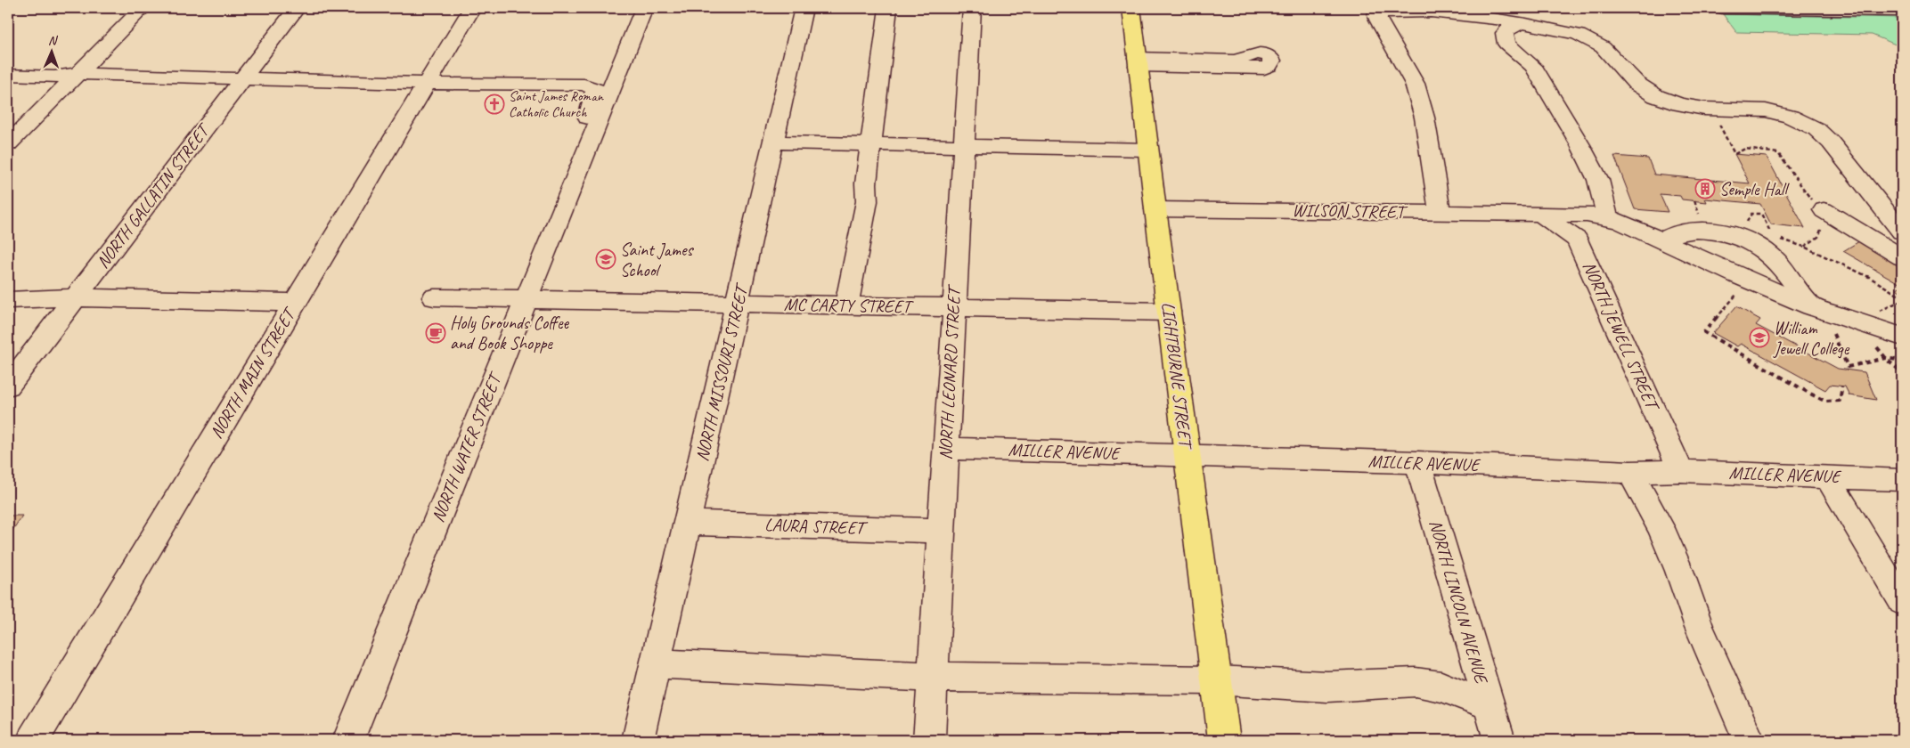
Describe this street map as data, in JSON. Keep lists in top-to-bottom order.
{
  "streets": {
    "main road": ["LIGHTBURNE STREET"],
    "street": [
      "NORTH GALLATIN STREET",
      "WILSON STREET",
      "MC CARTY STREET",
      "NORTH JEWELL STREET",
      "NORTH MAIN STREET",
      "NORTH MISSOURI STREET",
      "NORTH LEONARD STREET",
      "NORTH WATER STREET",
      "MILLER AVENUE",
      "LAURA STREET",
      "NORTH LINCOLN AVENUE"
    ]
  },
  "crossings": [
    ["WILSON STREET", "NORTH JEWELL STREET"],
    ["WILSON STREET", "LIGHTBURNE STREET"],
    ["MC CARTY STREET", "NORTH MISSOURI STREET"],
    ["MC CARTY STREET", "NORTH LEONARD STREET"],
    ["MC CARTY STREET", "LIGHTBURNE STREET"],
    ["MC CARTY STREET", "NORTH WATER STREET"],
    ["NORTH JEWELL STREET", "MILLER AVENUE"],
    ["NORTH MISSOURI STREET", "LAURA STREET"],
    ["NORTH LEONARD STREET", "MILLER AVENUE"],
    ["NORTH LEONARD STREET", "LAURA STREET"],
    ["LIGHTBURNE STREET", "MILLER AVENUE"],
    ["MILLER AVENUE", "NORTH LINCOLN AVENUE"]
  ],
  "places": {
    "church": ["Saint James Roman Catholic Church"],
    "building": ["Semple Hall"],
    "school or university": ["Saint James School", "William Jewell College"],
    "cafe": ["Holy Grounds Coffee and Book Shoppe"]
  },
  "north": "top"
}
